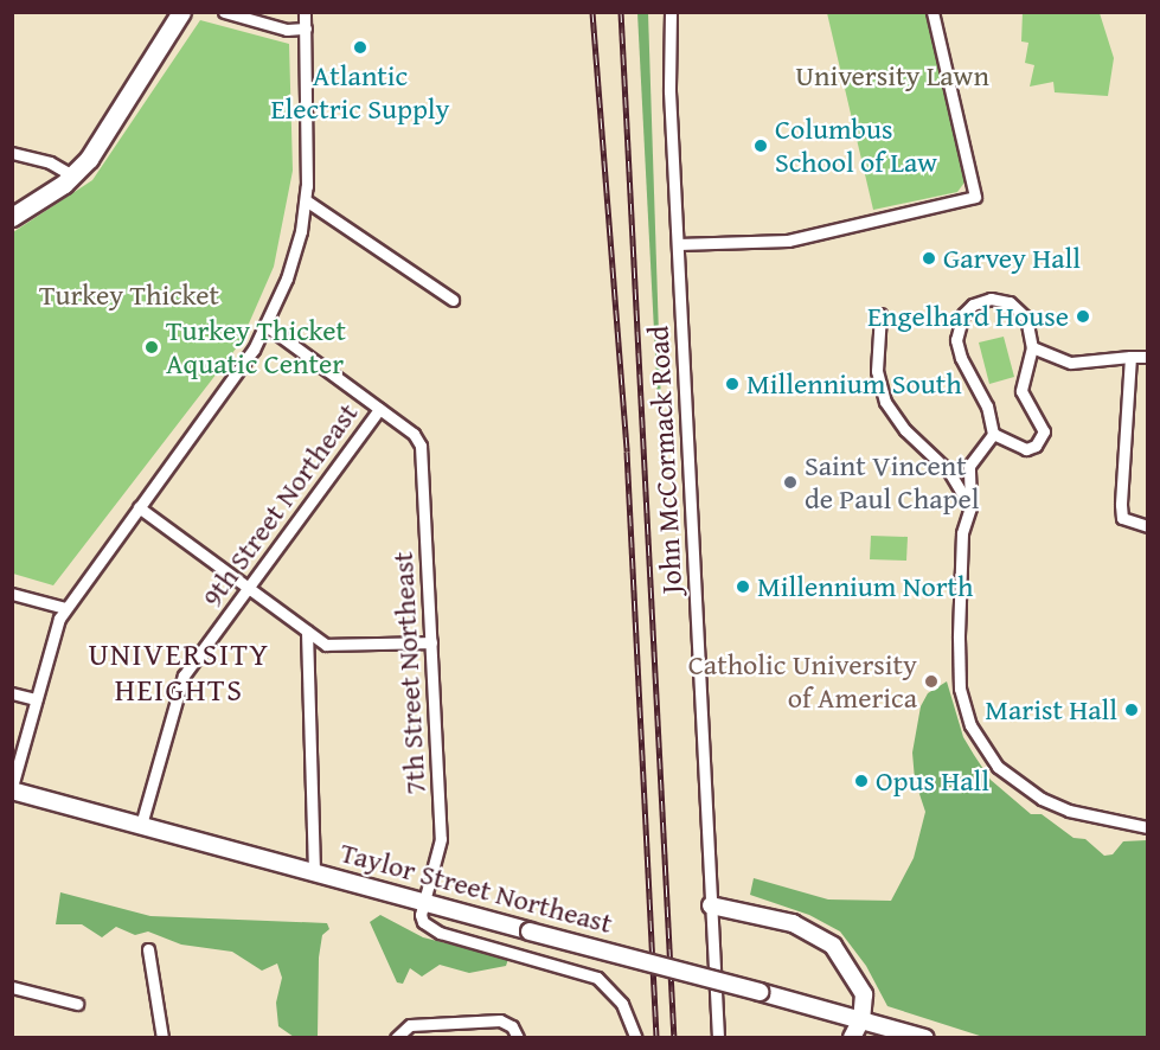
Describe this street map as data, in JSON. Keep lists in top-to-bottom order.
{
  "streets": {
    "main road": ["Taylor Street Northeast"],
    "street": ["John McCormack Road", "9th Street Northeast", "7th Street Northeast"]
  },
  "crossings": [
    ["9th Street Northeast", "7th Street Northeast"],
    ["9th Street Northeast", "Taylor Street Northeast"],
    ["7th Street Northeast", "Taylor Street Northeast"]
  ],
  "districts": ["UNIVERSITY HEIGHTS"],
  "parks": ["University Lawn", "Turkey Thicket"],
  "places": [
    "Atlantic Electric Supply",
    "Columbus School of Law",
    "Garvey Hall",
    "Engelhard House",
    "Turkey Thicket Aquatic Center",
    "Millennium South",
    "Saint Vincent de Paul Chapel",
    "Millennium North",
    "Catholic University of America",
    "Marist Hall",
    "Opus Hall"
  ]
}
